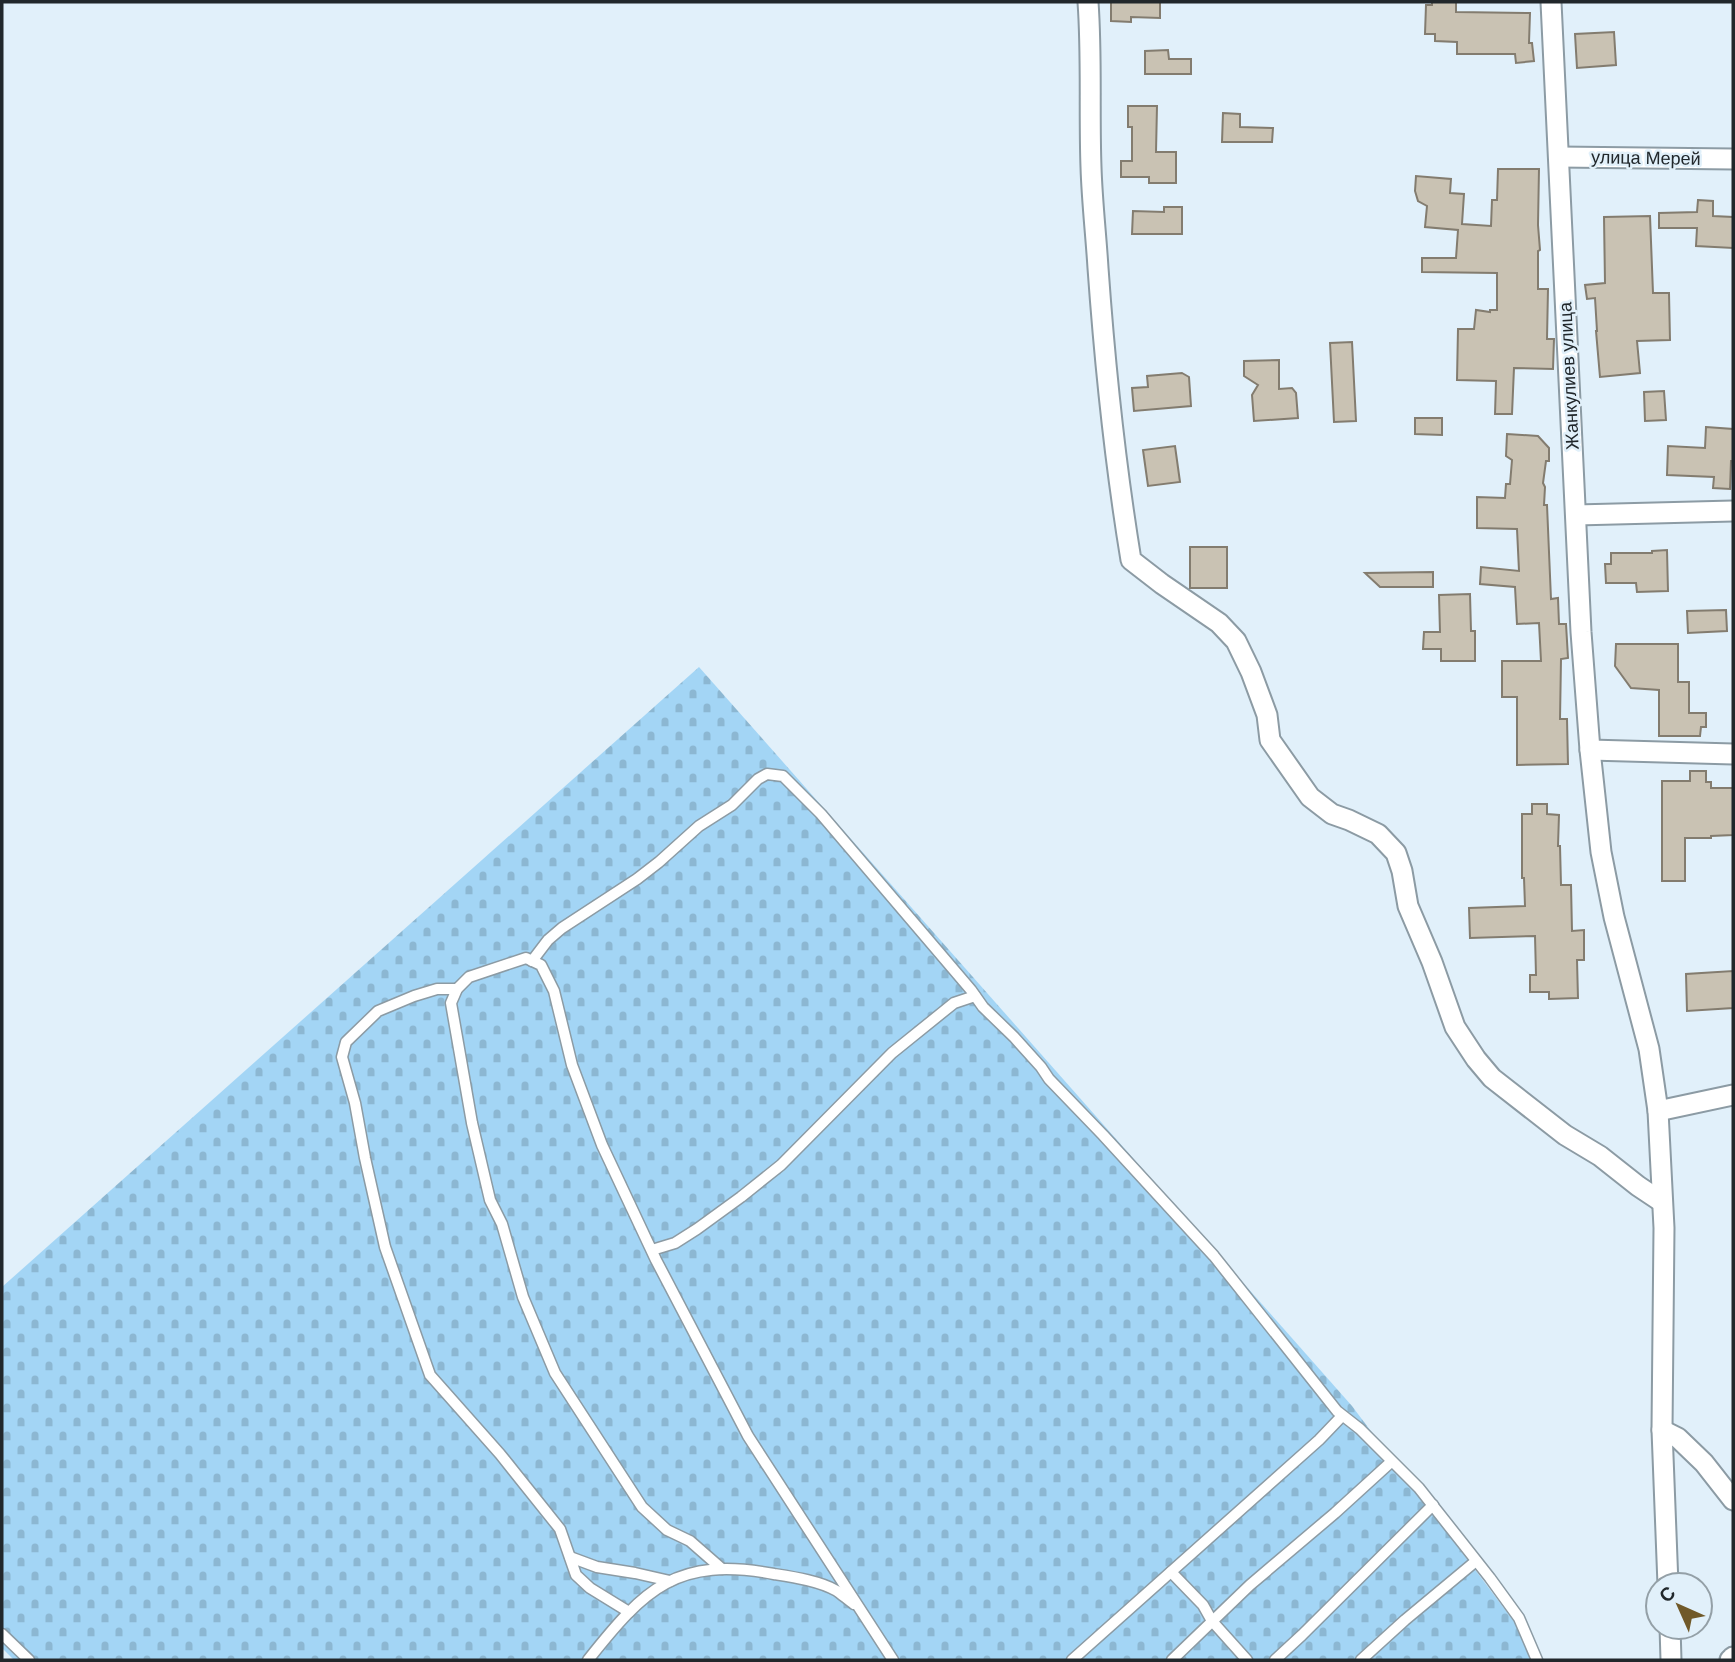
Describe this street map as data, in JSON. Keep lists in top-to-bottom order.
{
  "streets": {
    "street": ["улица Мерей", "Жанкулиев улица"]
  },
  "crossings": [
    ["улица Мерей", "Жанкулиев улица"]
  ],
  "north": "top left"
}
